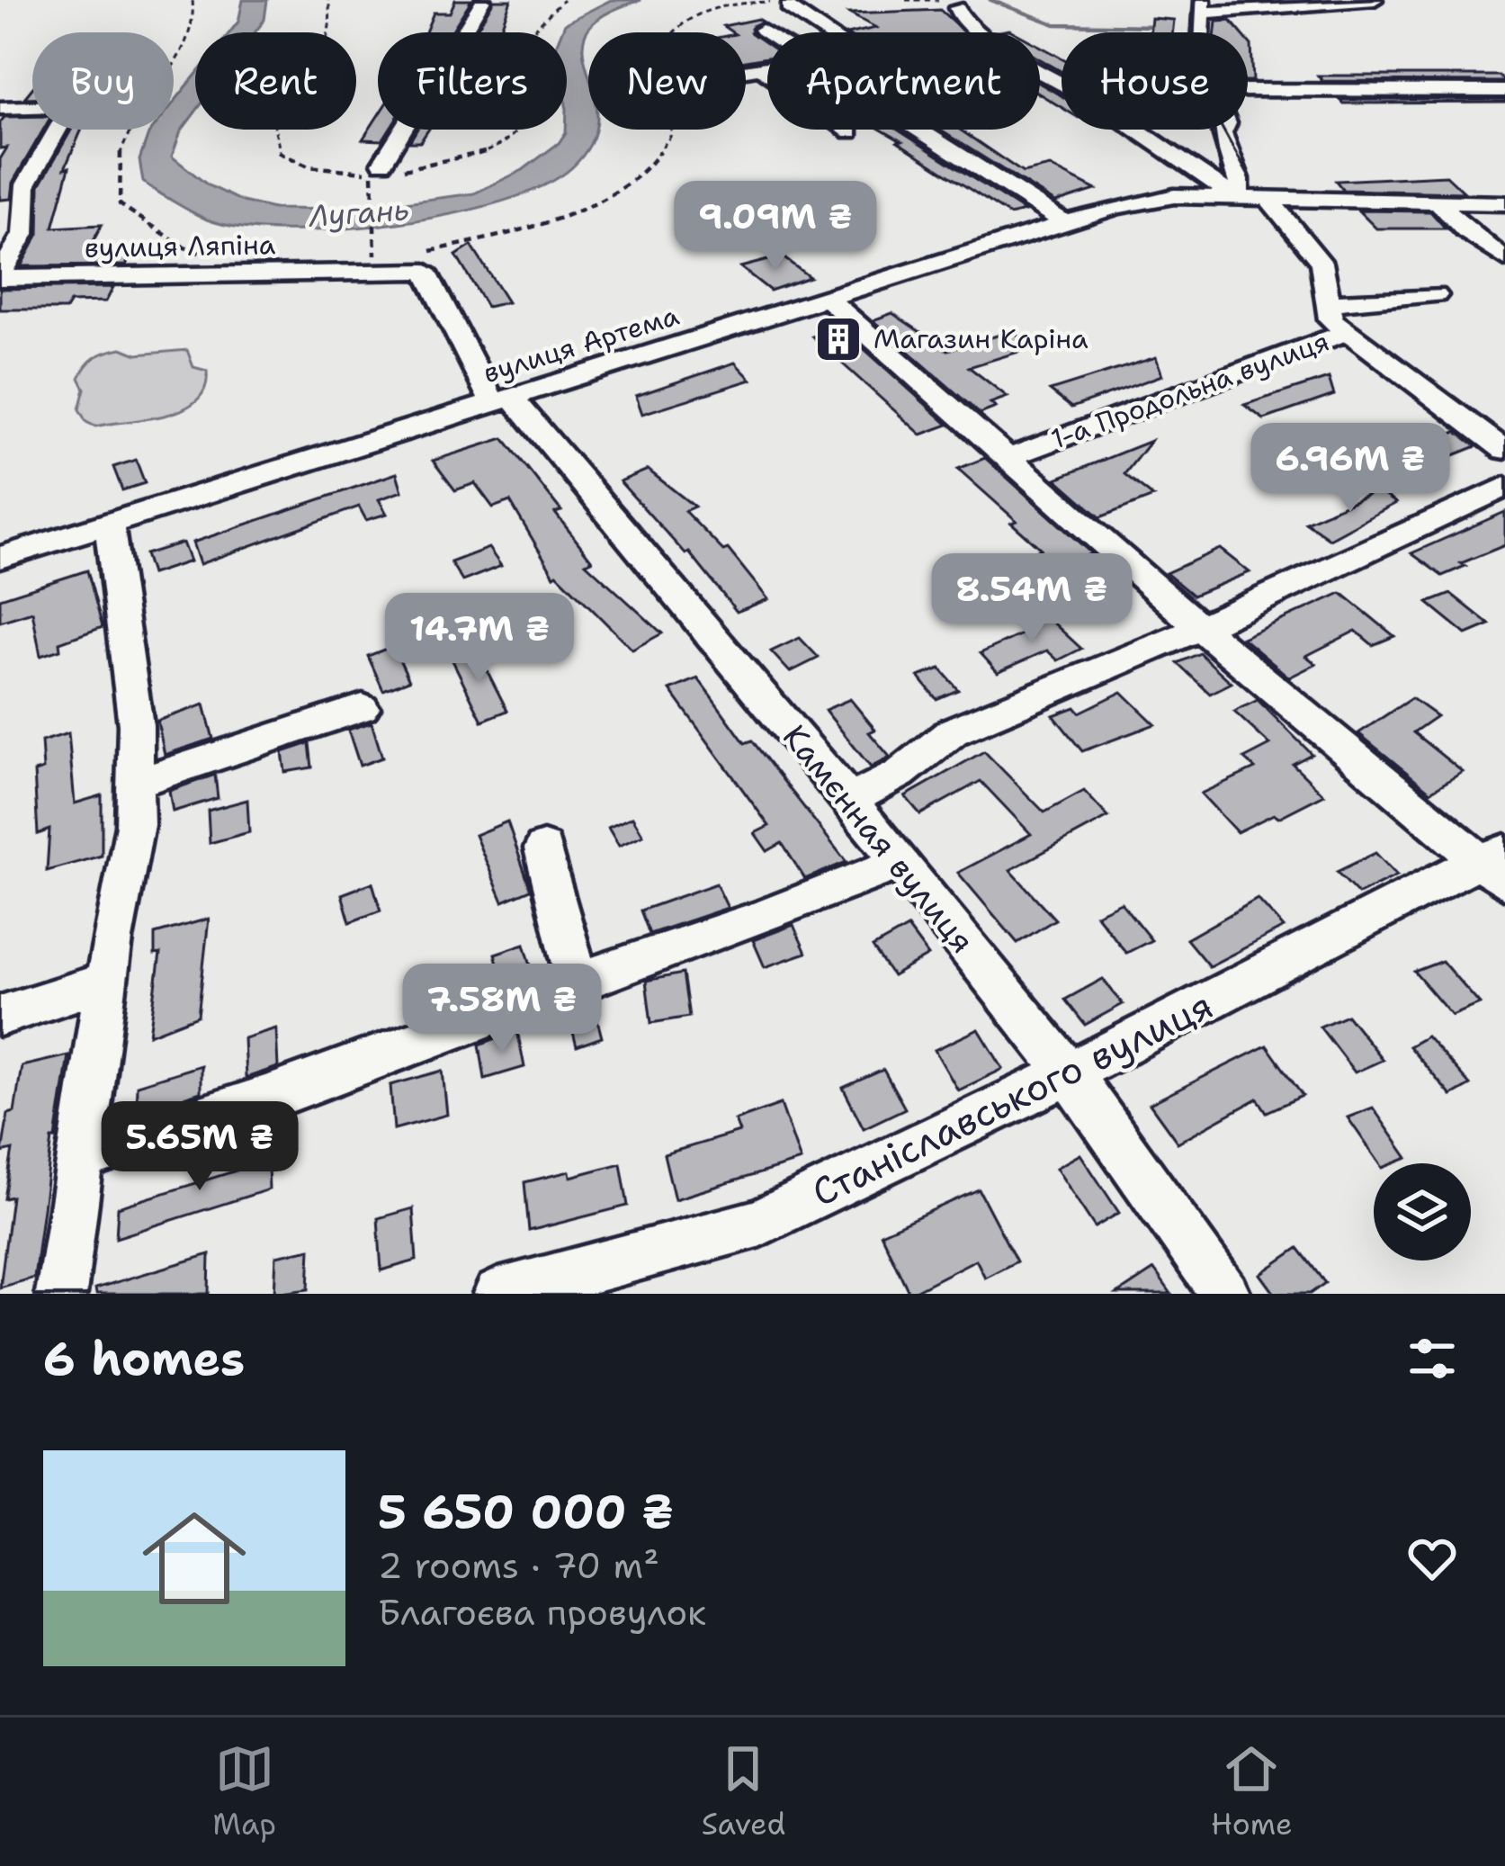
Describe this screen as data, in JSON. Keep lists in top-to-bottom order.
{
  "streets": {
    "street": [
      "вулиця Ляпіна",
      "вулиця Артема",
      "1-а Продольна вулиця",
      "Камєнная вулиця",
      "Станіславського вулиця"
    ]
  },
  "crossings": [
    ["вулиця Ляпіна", "Камєнная вулиця"],
    ["вулиця Артема", "1-а Продольна вулиця"],
    ["вулиця Артема", "Камєнная вулиця"],
    ["Камєнная вулиця", "Станіславського вулиця"]
  ],
  "water": ["Лугань"],
  "places": {
    "building": ["Магазин Каріна"]
  },
  "page": {
    "chip": [
      "Buy",
      "Rent",
      "Filters",
      "New",
      "Apartment",
      "House"
    ],
    "price": [
      "9.09M ₴",
      "6.96M ₴",
      "8.54M ₴",
      "14.7M ₴",
      "7.58M ₴",
      "5.65M ₴"
    ],
    "heading": "6 homes",
    "list": [
      {
        "name": "5 650 000 ₴",
        "note": "2 rooms · 70 m² · Благоєва провулок"
      }
    ],
    "tabs": ["Map", "Saved", "Home"]
  }
}
